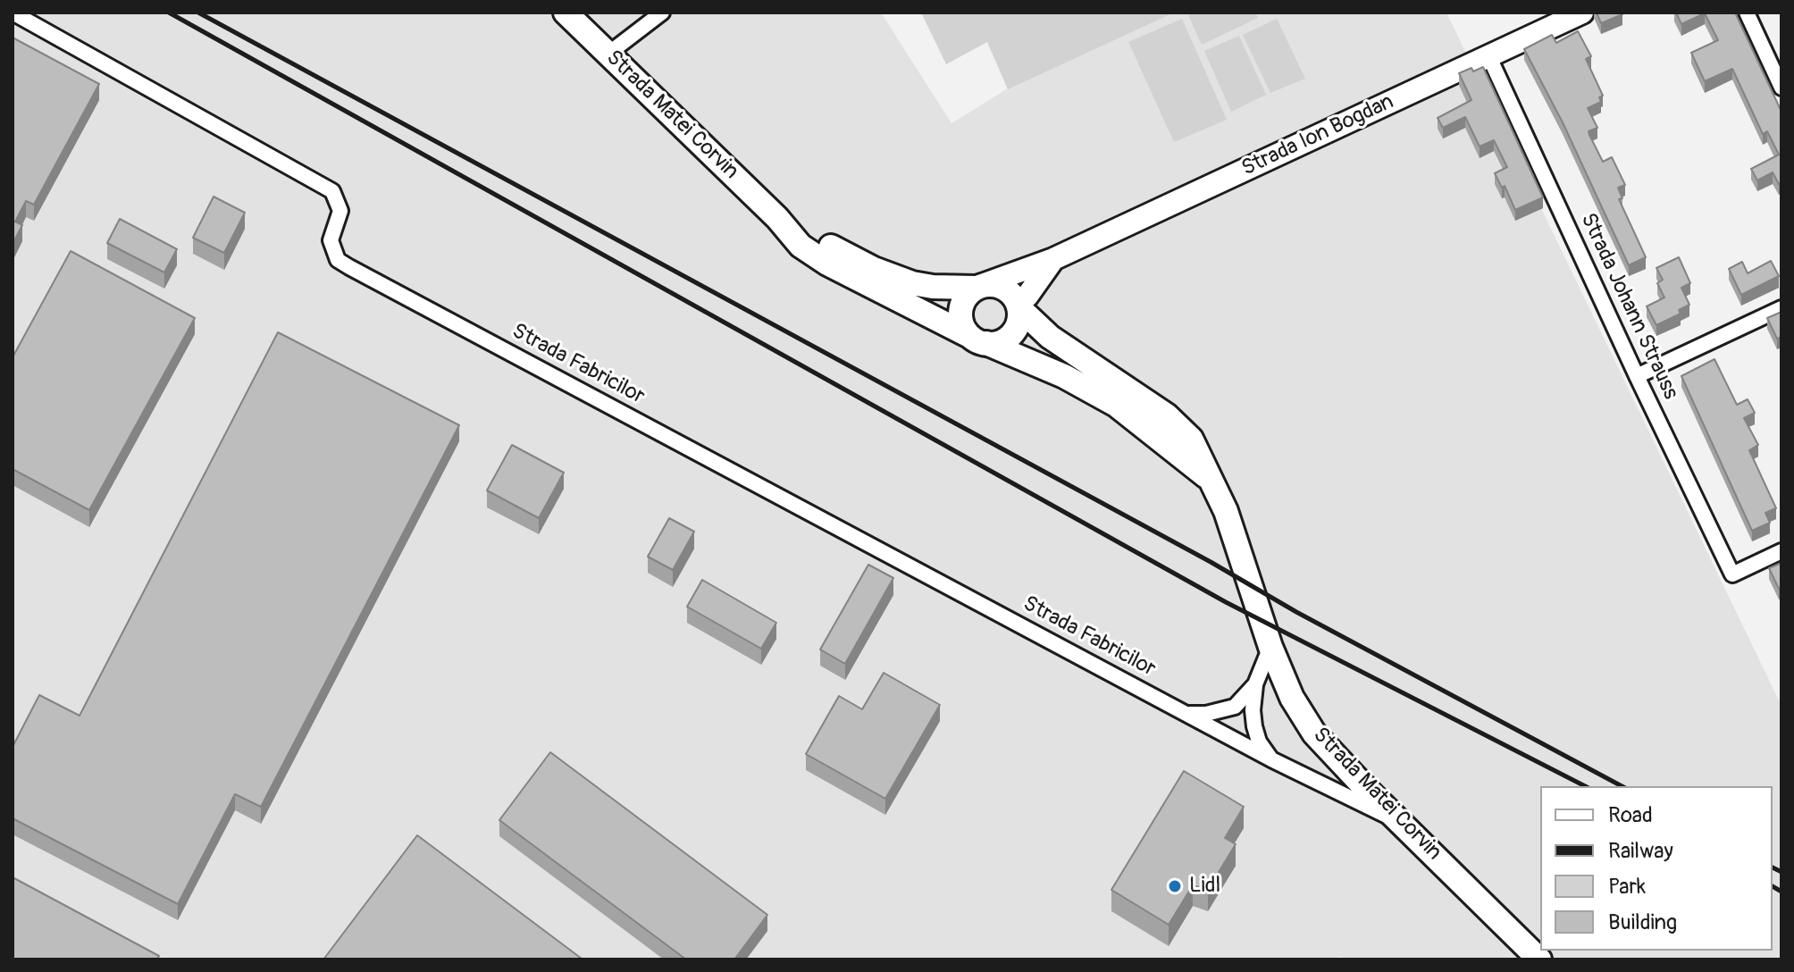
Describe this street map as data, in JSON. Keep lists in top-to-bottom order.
{
  "streets": {
    "main road": ["Strada Matei Corvin", "Strada Ion Bogdan"],
    "street": ["Strada Johann Strauss", "Strada Fabricilor"]
  },
  "crossings": [
    ["Strada Matei Corvin", "Strada Ion Bogdan"],
    ["Strada Matei Corvin", "Strada Fabricilor"],
    ["Strada Ion Bogdan", "Strada Johann Strauss"]
  ],
  "places": ["Lidl"],
  "legend": [
    "Road",
    "Railway",
    "Park",
    "Building"
  ]
}
